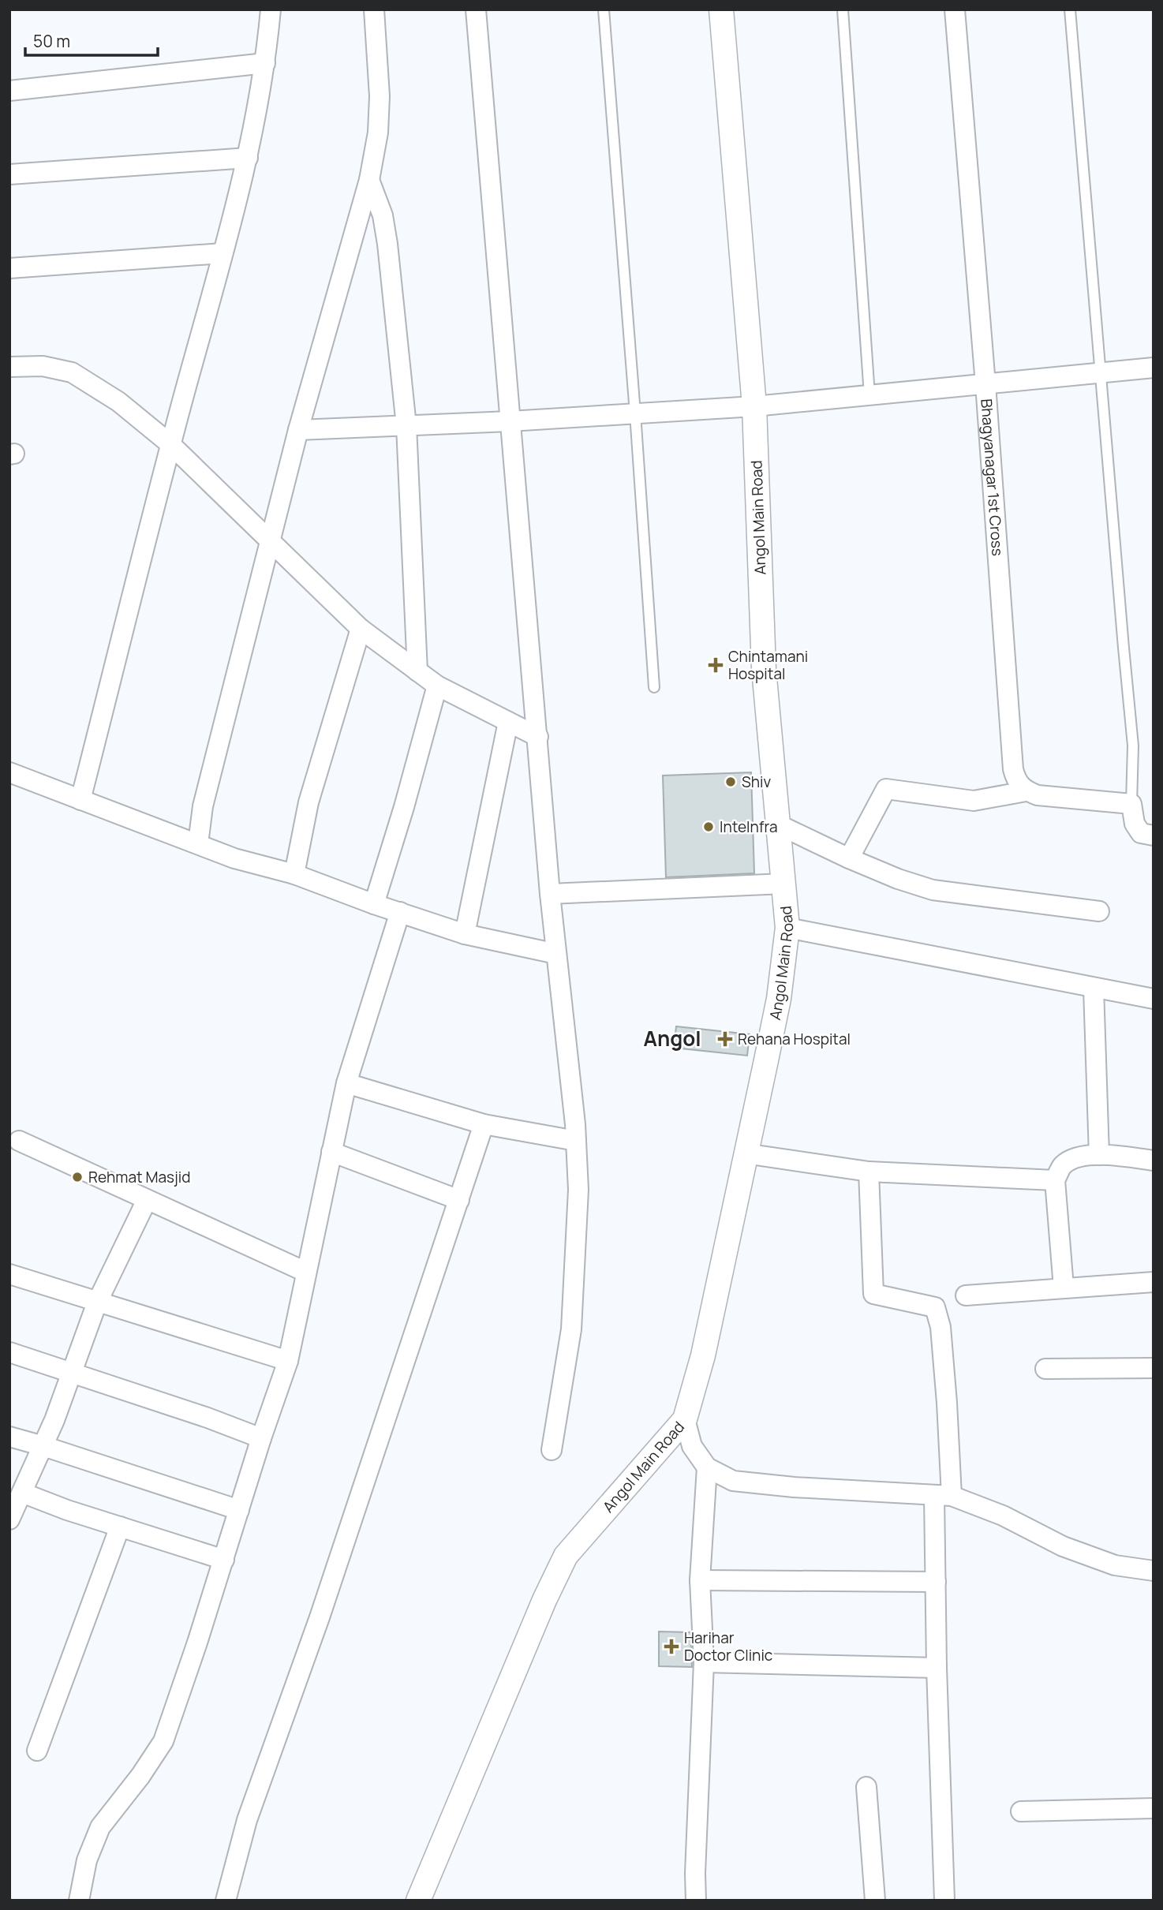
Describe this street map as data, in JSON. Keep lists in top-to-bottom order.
{
  "streets": {
    "street": ["Bhagyanagar 1st Cross", "Angol Main Road"]
  },
  "districts": ["Angol"],
  "places": {
    "health": ["Chintamani Hospital", "Rehana Hospital", "Harihar Doctor Clinic"],
    "other": ["Shiv", "Intelnfra", "Rehmat Masjid"]
  },
  "scale_bar": "50 m"
}
